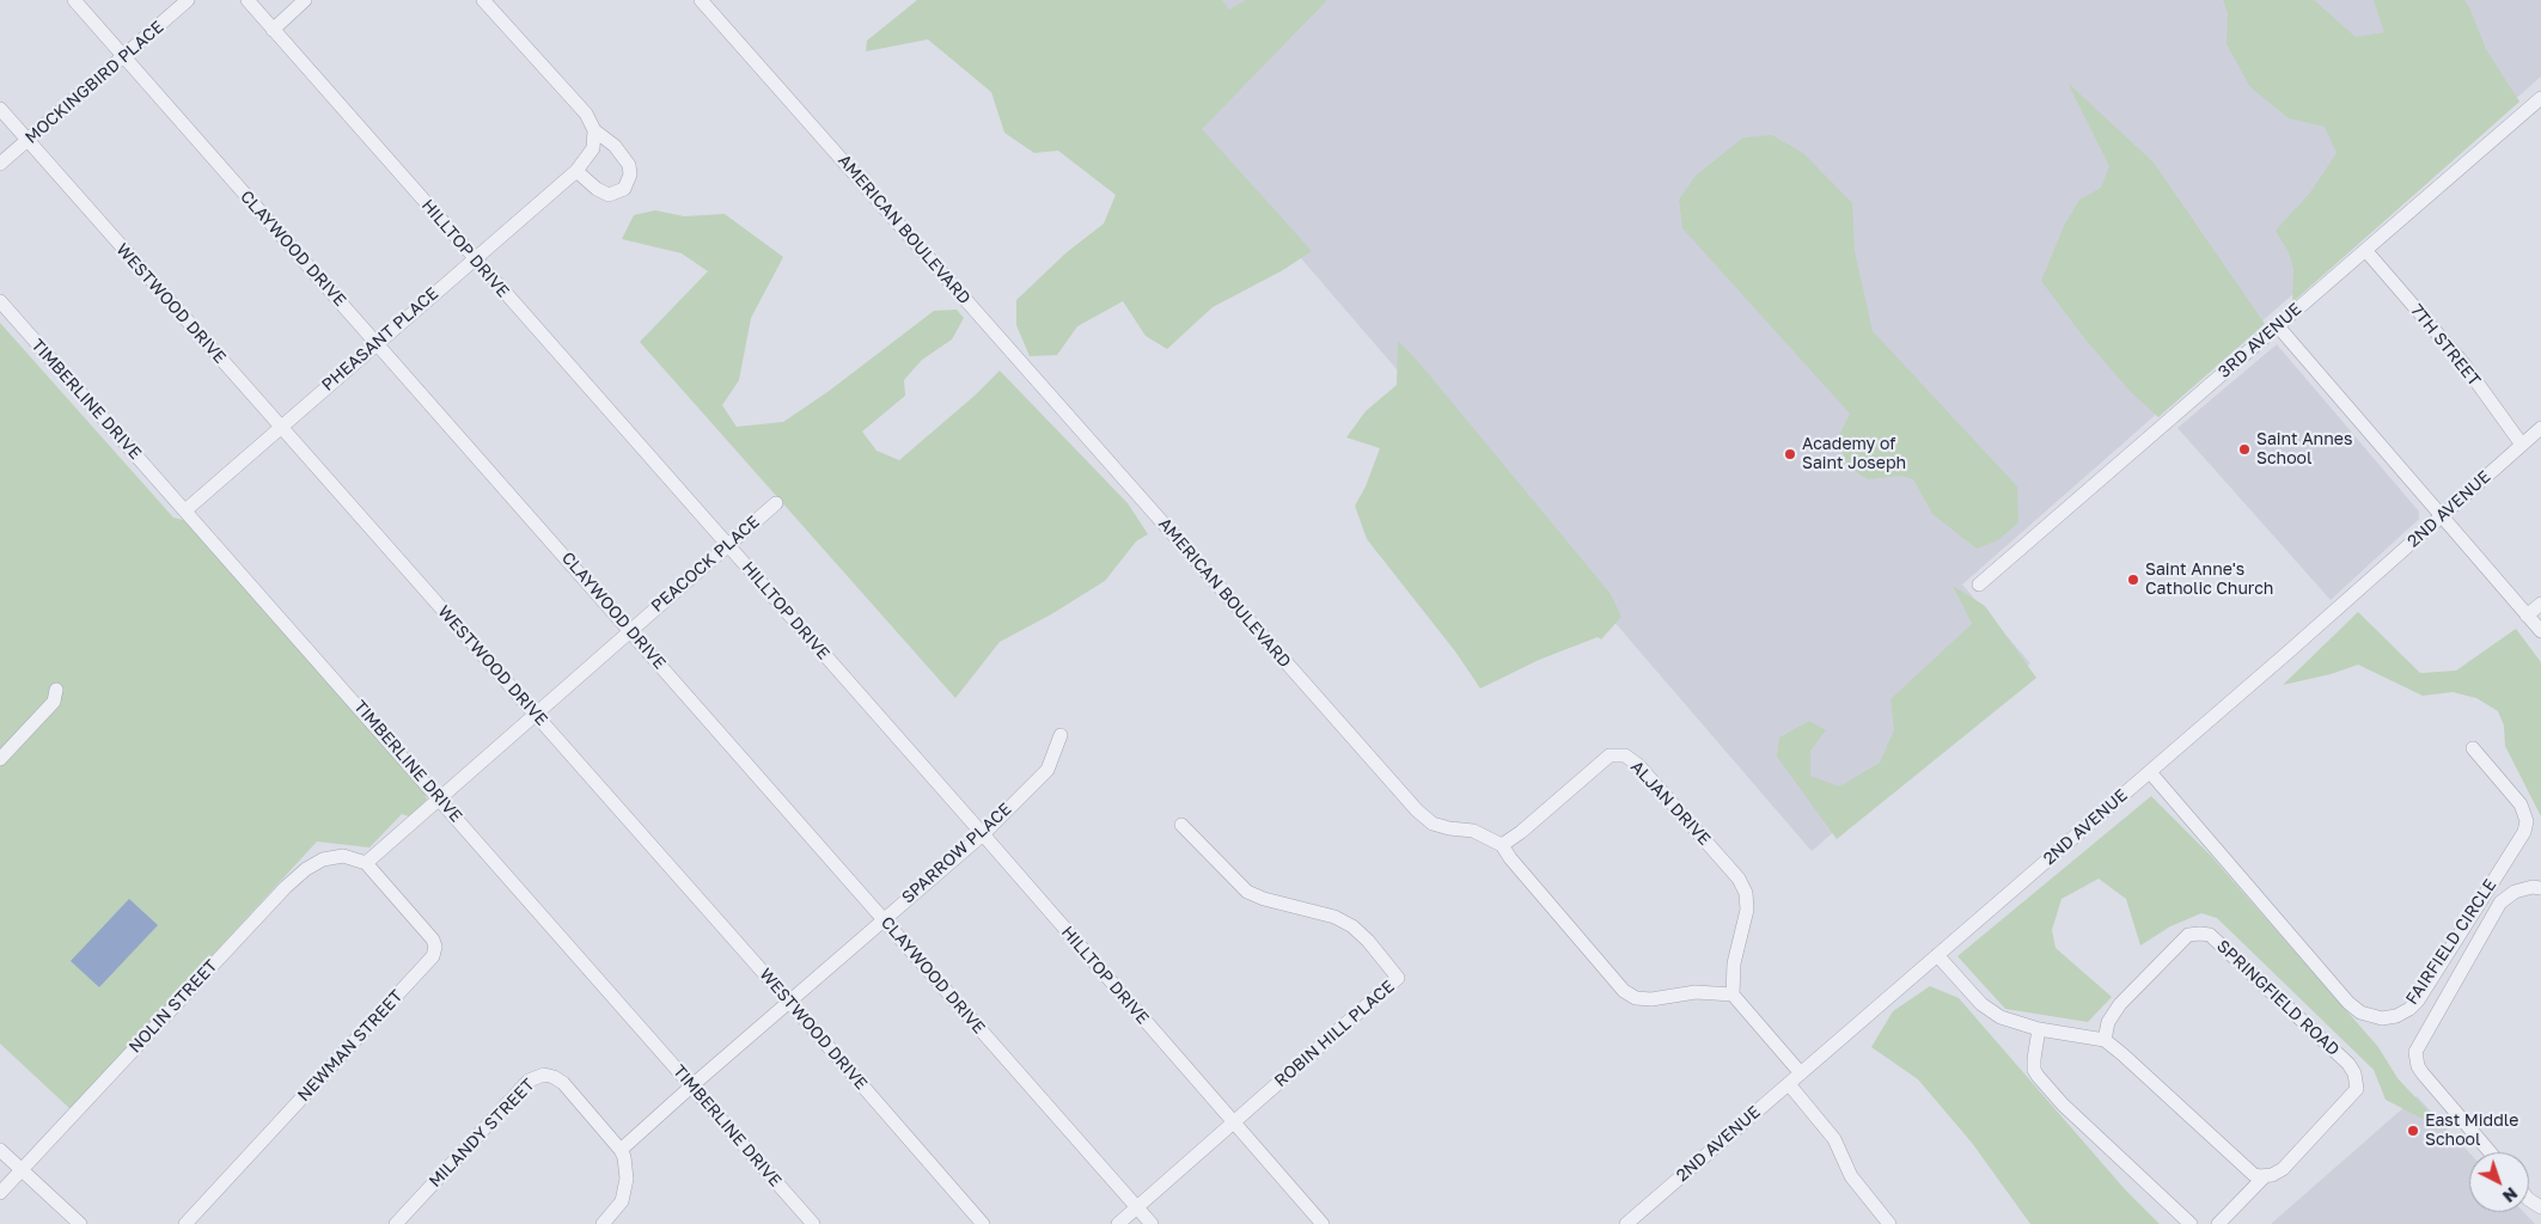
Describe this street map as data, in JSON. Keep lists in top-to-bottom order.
{
  "streets": {
    "street": [
      "MOCKINGBIRD PLACE",
      "AMERICAN BOULEVARD",
      "CLAYWOOD DRIVE",
      "HILLTOP DRIVE",
      "WESTWOOD DRIVE",
      "PHEASANT PLACE",
      "3RD AVENUE",
      "7TH STREET",
      "TIMBERLINE DRIVE",
      "2ND AVENUE",
      "PEACOCK PLACE",
      "ALJAN DRIVE",
      "SPARROW PLACE",
      "FAIRFIELD CIRCLE",
      "SPRINGFIELD ROAD",
      "NOLIN STREET",
      "ROBIN HILL PLACE",
      "NEWMAN STREET",
      "MILANDY STREET"
    ]
  },
  "crossings": [
    ["MOCKINGBIRD PLACE", "CLAYWOOD DRIVE"],
    ["MOCKINGBIRD PLACE", "WESTWOOD DRIVE"],
    ["AMERICAN BOULEVARD", "ALJAN DRIVE"],
    ["CLAYWOOD DRIVE", "PHEASANT PLACE"],
    ["CLAYWOOD DRIVE", "PEACOCK PLACE"],
    ["CLAYWOOD DRIVE", "SPARROW PLACE"],
    ["CLAYWOOD DRIVE", "ROBIN HILL PLACE"],
    ["HILLTOP DRIVE", "PHEASANT PLACE"],
    ["HILLTOP DRIVE", "PEACOCK PLACE"],
    ["HILLTOP DRIVE", "SPARROW PLACE"],
    ["HILLTOP DRIVE", "ROBIN HILL PLACE"],
    ["WESTWOOD DRIVE", "PHEASANT PLACE"],
    ["WESTWOOD DRIVE", "PEACOCK PLACE"],
    ["WESTWOOD DRIVE", "SPARROW PLACE"],
    ["PHEASANT PLACE", "TIMBERLINE DRIVE"],
    ["3RD AVENUE", "7TH STREET"],
    ["7TH STREET", "2ND AVENUE"],
    ["TIMBERLINE DRIVE", "PEACOCK PLACE"],
    ["TIMBERLINE DRIVE", "SPARROW PLACE"],
    ["2ND AVENUE", "FAIRFIELD CIRCLE"],
    ["PEACOCK PLACE", "NOLIN STREET"],
    ["PEACOCK PLACE", "NEWMAN STREET"],
    ["SPARROW PLACE", "MILANDY STREET"],
    ["NOLIN STREET", "NEWMAN STREET"]
  ],
  "places": [
    "Saint Annes School",
    "Academy of Saint Joseph",
    "Saint Anne's Catholic Church",
    "East Middle School"
  ],
  "north": "bottom right"
}
